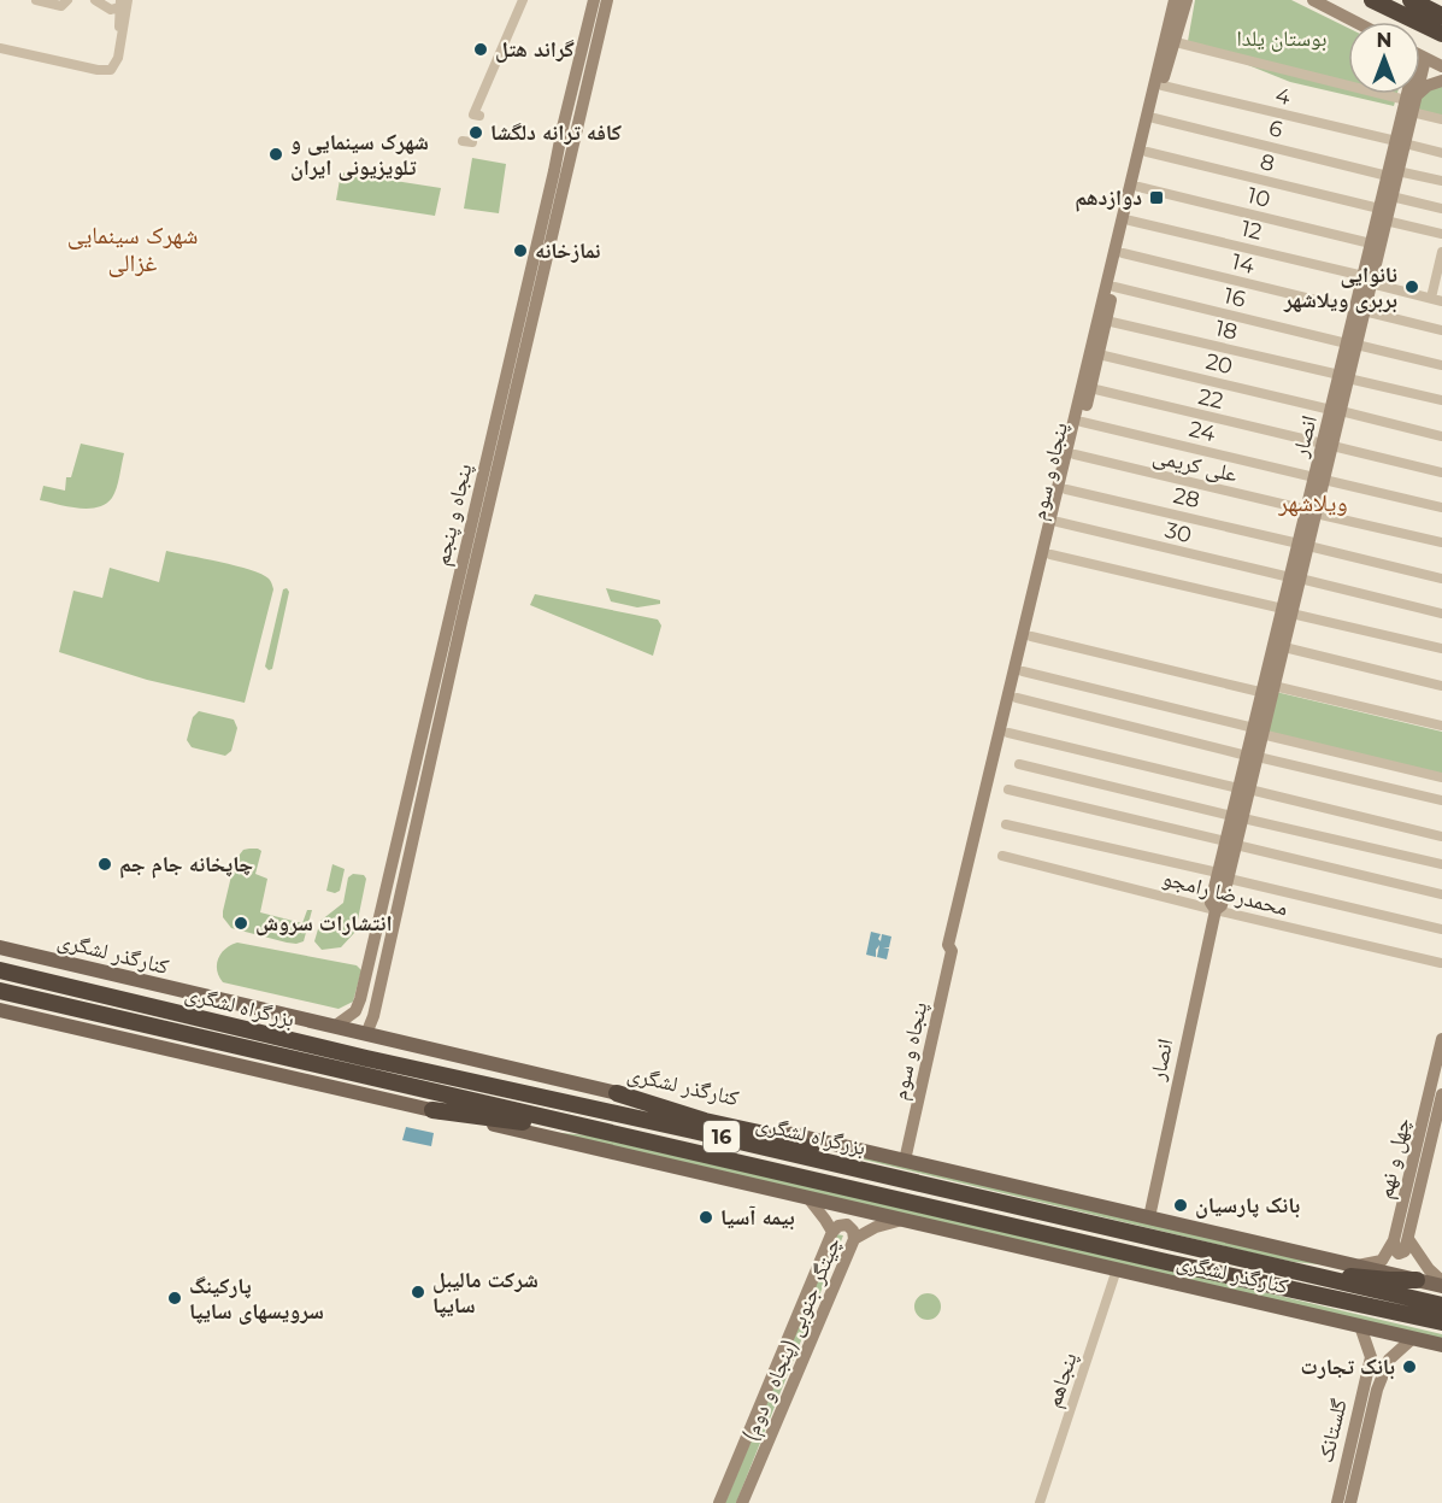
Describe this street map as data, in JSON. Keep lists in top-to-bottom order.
{
  "streets": {
    "highway": ["16", "بزرگراه لشگری"],
    "main road": ["کنارگذر لشگری"],
    "street": [
      "4",
      "6",
      "8",
      "10",
      "12",
      "14",
      "18",
      "20",
      "22",
      "24",
      "انصار",
      "علی کریمی",
      "پنجاه و سوم",
      "28",
      "پنجاه و پنجم",
      "30",
      "محمدرضا رامجو",
      "چهل و نهم",
      "چیتگر جنوبی (پنجاه و دوم)",
      "پنجاهم",
      "گلستانک"
    ]
  },
  "crossings": [
    ["4", "انصار"],
    ["4", "پنجاه و سوم"],
    ["6", "انصار"],
    ["6", "پنجاه و سوم"],
    ["8", "انصار"],
    ["8", "پنجاه و سوم"],
    ["10", "انصار"],
    ["10", "پنجاه و سوم"],
    ["12", "انصار"],
    ["12", "پنجاه و سوم"],
    ["14", "انصار"],
    ["14", "پنجاه و سوم"],
    ["16", "انصار"],
    ["16", "پنجاه و سوم"],
    ["18", "انصار"],
    ["18", "پنجاه و سوم"],
    ["20", "انصار"],
    ["20", "پنجاه و سوم"],
    ["22", "انصار"],
    ["22", "پنجاه و سوم"],
    ["24", "انصار"],
    ["24", "پنجاه و سوم"],
    ["انصار", "علی کریمی"],
    ["انصار", "28"],
    ["انصار", "30"],
    ["انصار", "محمدرضا رامجو"],
    ["انصار", "کنارگذر لشگری"],
    ["علی کریمی", "پنجاه و سوم"],
    ["پنجاه و سوم", "28"],
    ["پنجاه و سوم", "30"],
    ["پنجاه و سوم", "کنارگذر لشگری"],
    ["پنجاه و پنجم", "کنارگذر لشگری"],
    ["کنارگذر لشگری", "چیتگر جنوبی (پنجاه و دوم)"],
    ["کنارگذر لشگری", "پنجاهم"],
    ["کنارگذر لشگری", "گلستانک"]
  ],
  "districts": ["شهرک سینمایی غزالی", "ویلاشهر"],
  "parks": ["بوستان یلدا"],
  "places": {
    "other": [
      "گراند هتل",
      "کافه ترانه دلگشا",
      "شهرک سینمایی و تلویزیونی ایران",
      "نمازخانه",
      "نانوایی بربری ویلاشهر",
      "چاپخانه جام جم",
      "انتشارات سروش",
      "بانک پارسیان",
      "بیمه آسیا",
      "شرکت مالیبل سایپا",
      "پارکینگ سرویسهای سایپا",
      "بانک تجارت"
    ],
    "transit": ["دوازدهم"]
  },
  "north": "top"
}
